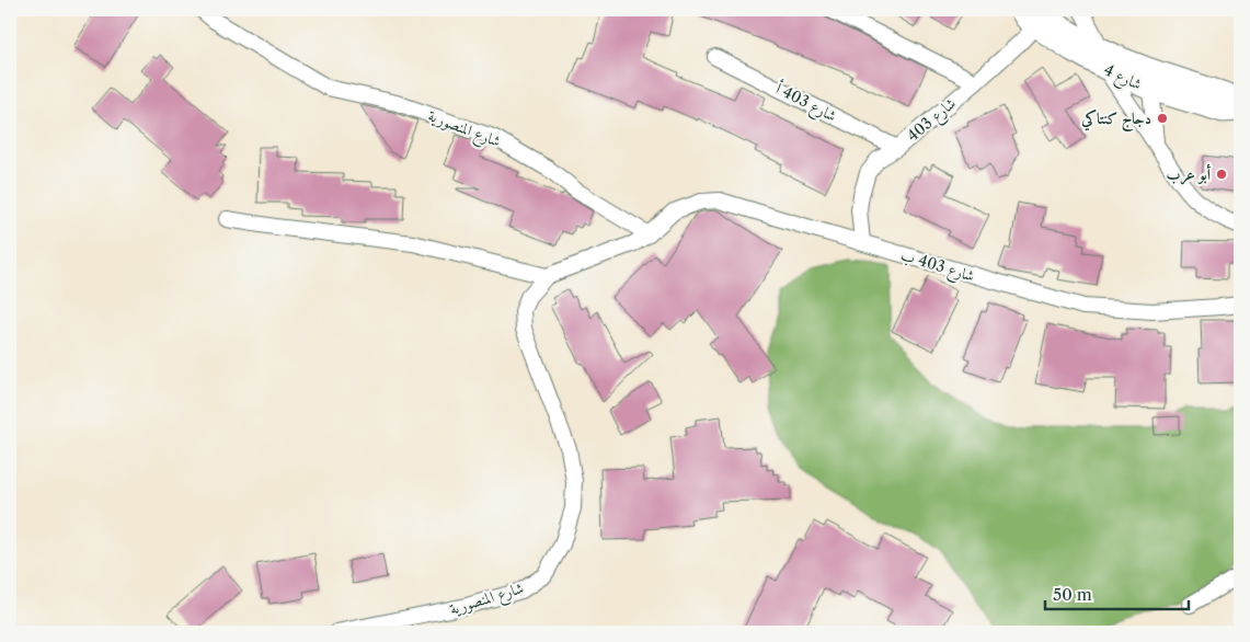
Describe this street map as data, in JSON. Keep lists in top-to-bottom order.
{
  "streets": {
    "main road": ["شارع 4"],
    "street": [
      "شارع 403 أ",
      "شارع 403",
      "شارع المنصورية",
      "شارع 403 ب"
    ]
  },
  "crossings": [
    ["شارع 4", "شارع 403"],
    ["شارع 403 أ", "شارع 403"],
    ["شارع 403", "شارع 403 ب"],
    ["شارع المنصورية", "شارع 403 ب"]
  ],
  "places": ["دجاج كنتاكي", "أبو عرب"],
  "scale_bar": "50 m"
}
